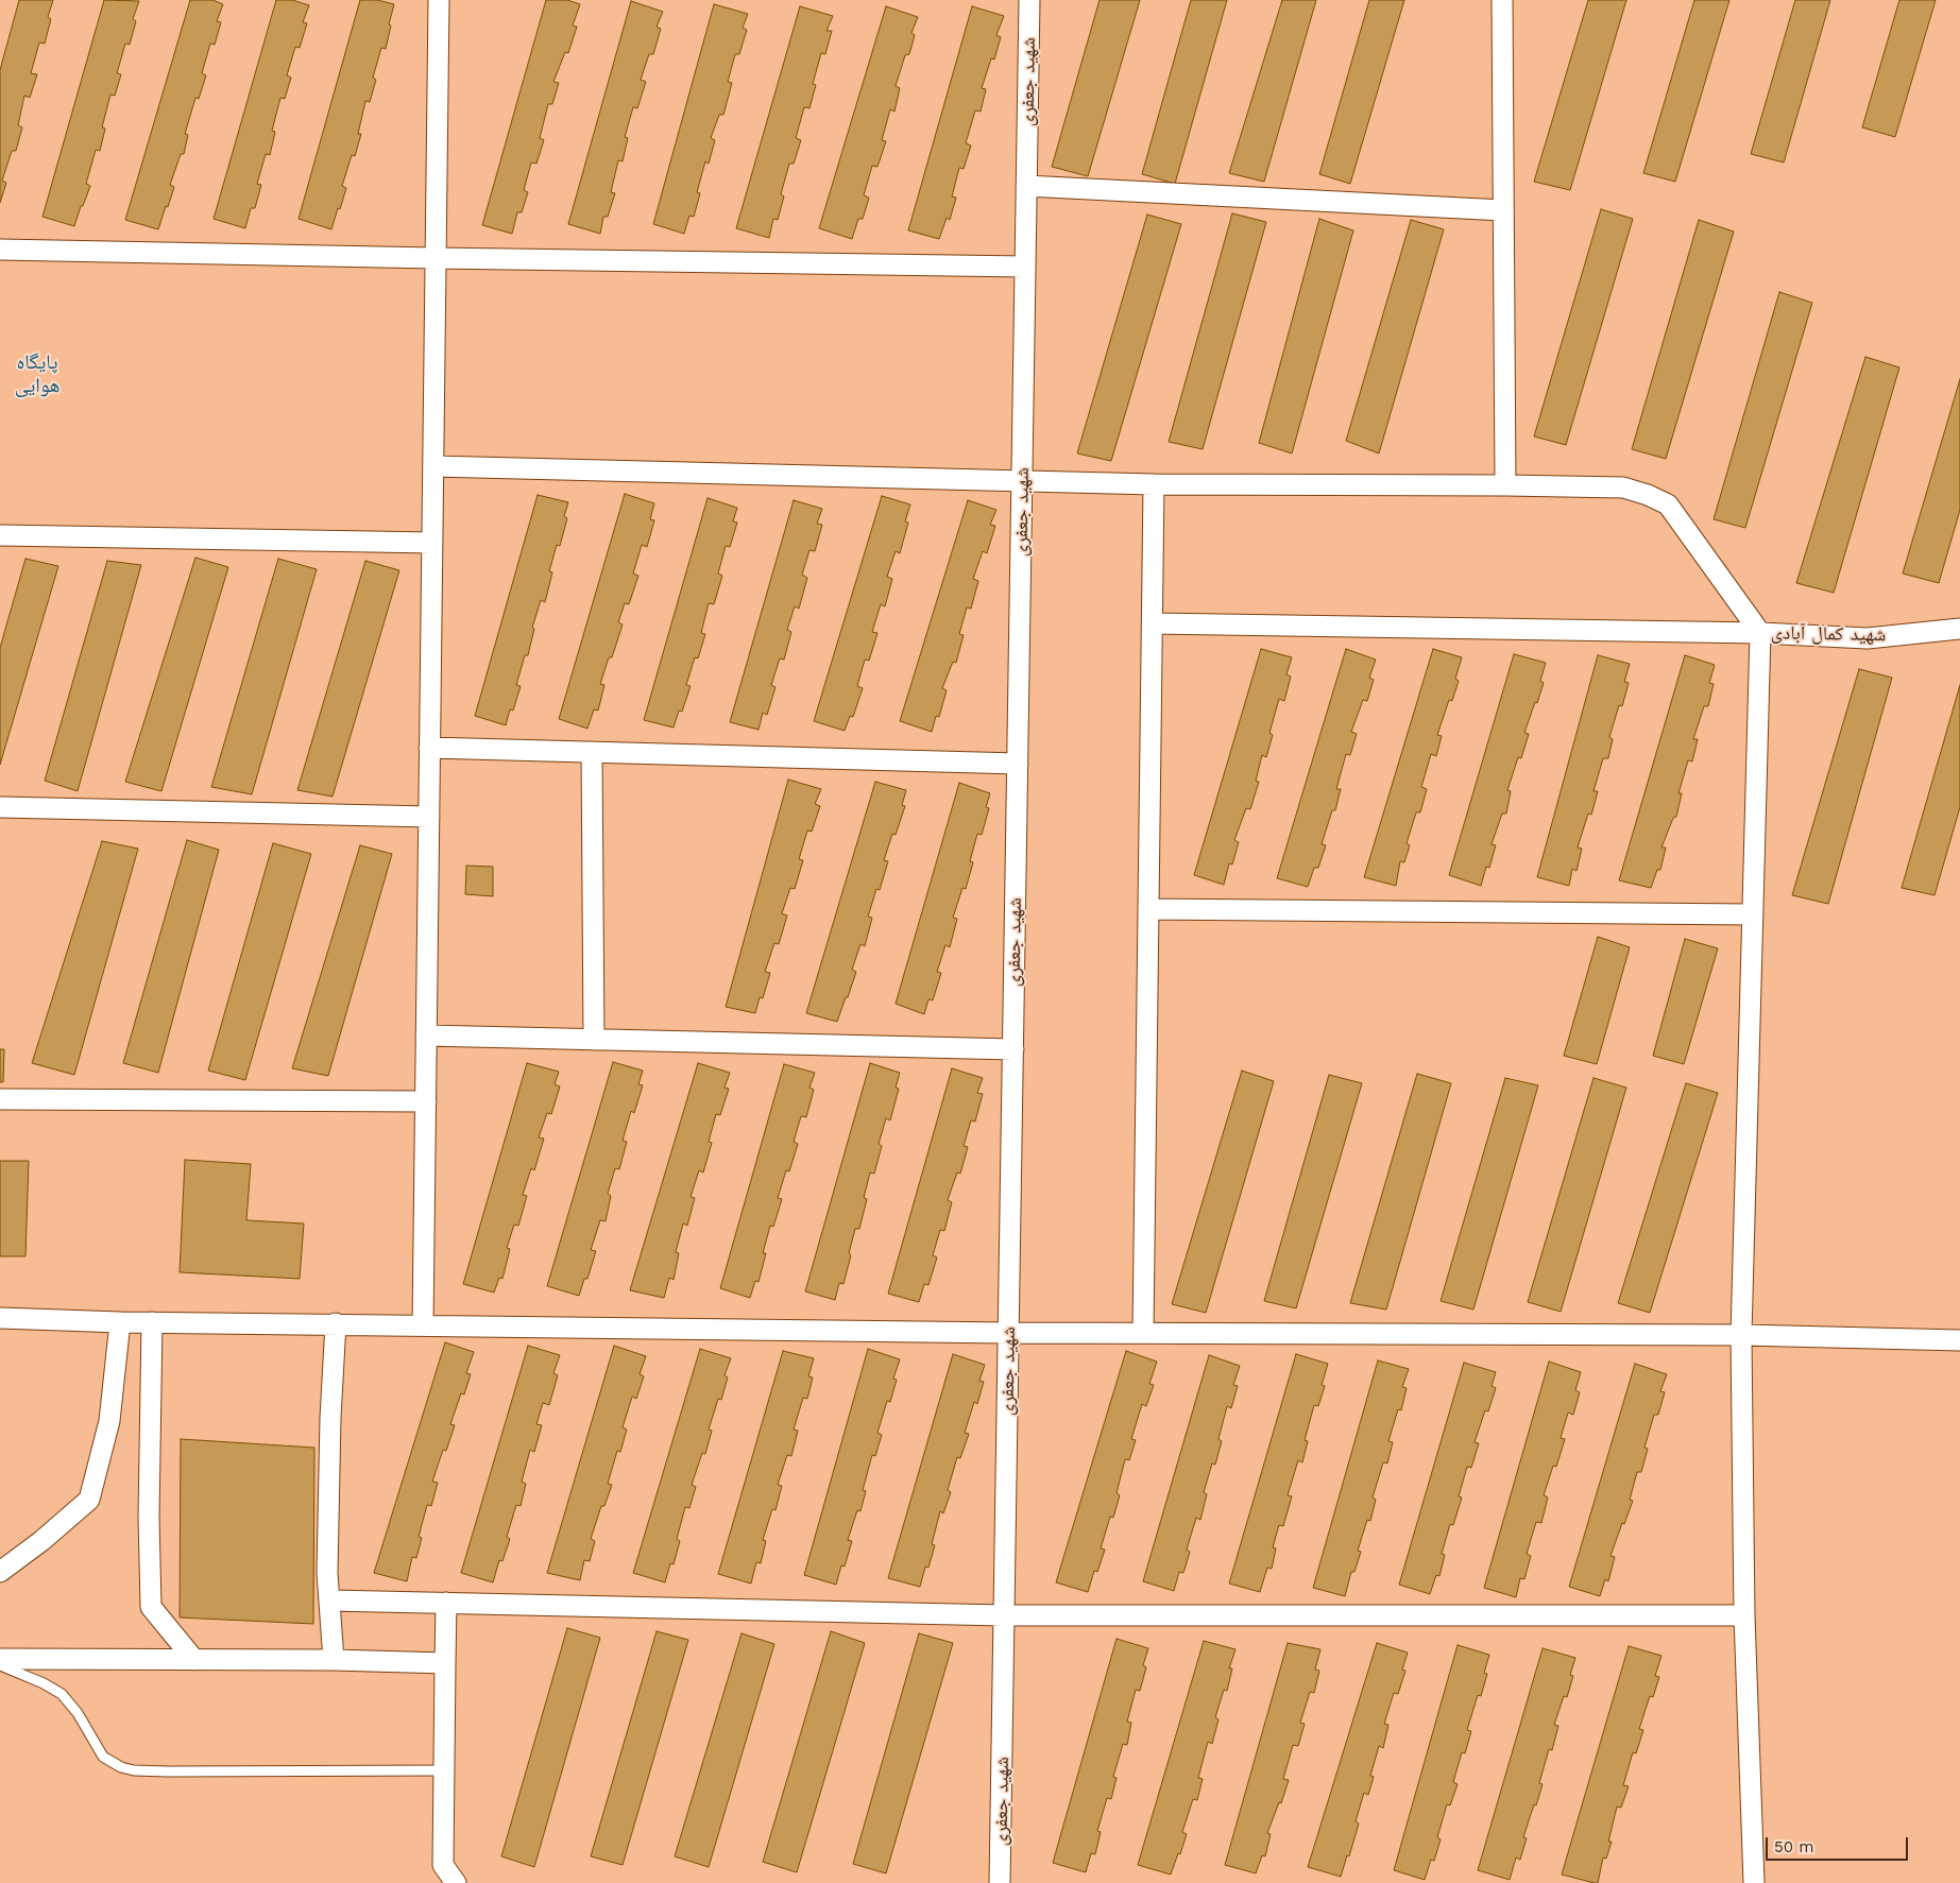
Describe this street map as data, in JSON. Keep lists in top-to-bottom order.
{
  "streets": {
    "street": ["شهید جعفری", "شهید کمال آبادی"]
  },
  "districts": ["پایگاه هوایی"],
  "scale_bar": "50 m"
}
